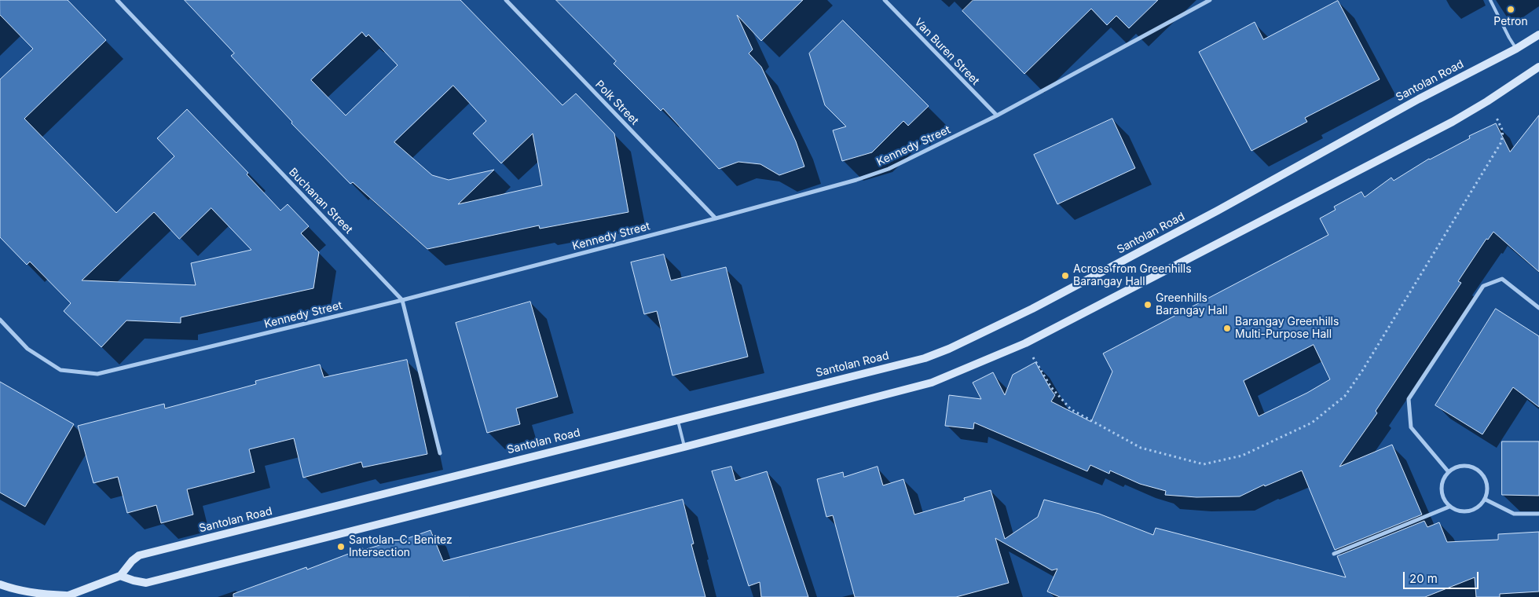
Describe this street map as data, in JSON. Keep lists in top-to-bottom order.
{
  "streets": {
    "main road": ["Santolan Road"],
    "street": [
      "Van Buren Street",
      "Polk Street",
      "Kennedy Street",
      "Buchanan Street"
    ]
  },
  "crossings": [
    ["Van Buren Street", "Kennedy Street"],
    ["Polk Street", "Kennedy Street"],
    ["Kennedy Street", "Buchanan Street"]
  ],
  "places": [
    "Petron",
    "Across from Greenhills Barangay Hall",
    "Greenhills Barangay Hall",
    "Barangay Greenhills Multi-Purpose Hall",
    "Santolan–C. Benitez Intersection"
  ],
  "scale_bar": "20 m"
}
